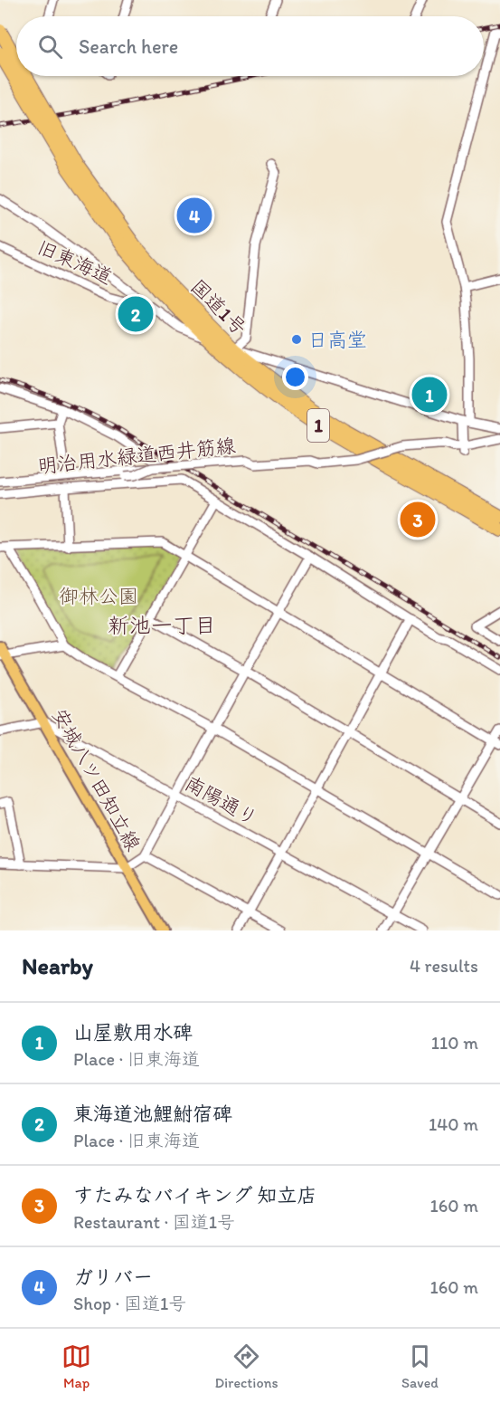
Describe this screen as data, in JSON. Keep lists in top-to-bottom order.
{
  "streets": {
    "highway": ["国道1号", "1"],
    "main road": ["安城八ツ田知立線"],
    "street": ["旧東海道", "明治用水緑道西井筋線", "南陽通り"]
  },
  "crossings": [
    ["旧東海道", "国道1号"],
    ["安城八ツ田知立線", "南陽通り"]
  ],
  "districts": ["新池一丁目"],
  "parks": ["御林公園"],
  "places": ["日高堂"],
  "page": {
    "search": "Search here",
    "pins": [
      "4",
      "2",
      "1",
      "3"
    ],
    "heading": ["Nearby", "4 results"],
    "list": [
      {
        "mark": "1",
        "name": "山屋敷用水碑",
        "note": "Place · 旧東海道",
        "value": "110 m"
      },
      {
        "mark": "2",
        "name": "東海道池鯉鮒宿碑",
        "note": "Place · 旧東海道",
        "value": "140 m"
      },
      {
        "mark": "3",
        "name": "すたみなバイキング 知立店",
        "note": "Restaurant · 国道1号",
        "value": "160 m"
      },
      {
        "mark": "4",
        "name": "ガリバー",
        "note": "Shop · 国道1号",
        "value": "160 m"
      }
    ],
    "nav": ["Map", "Directions", "Saved"]
  }
}
